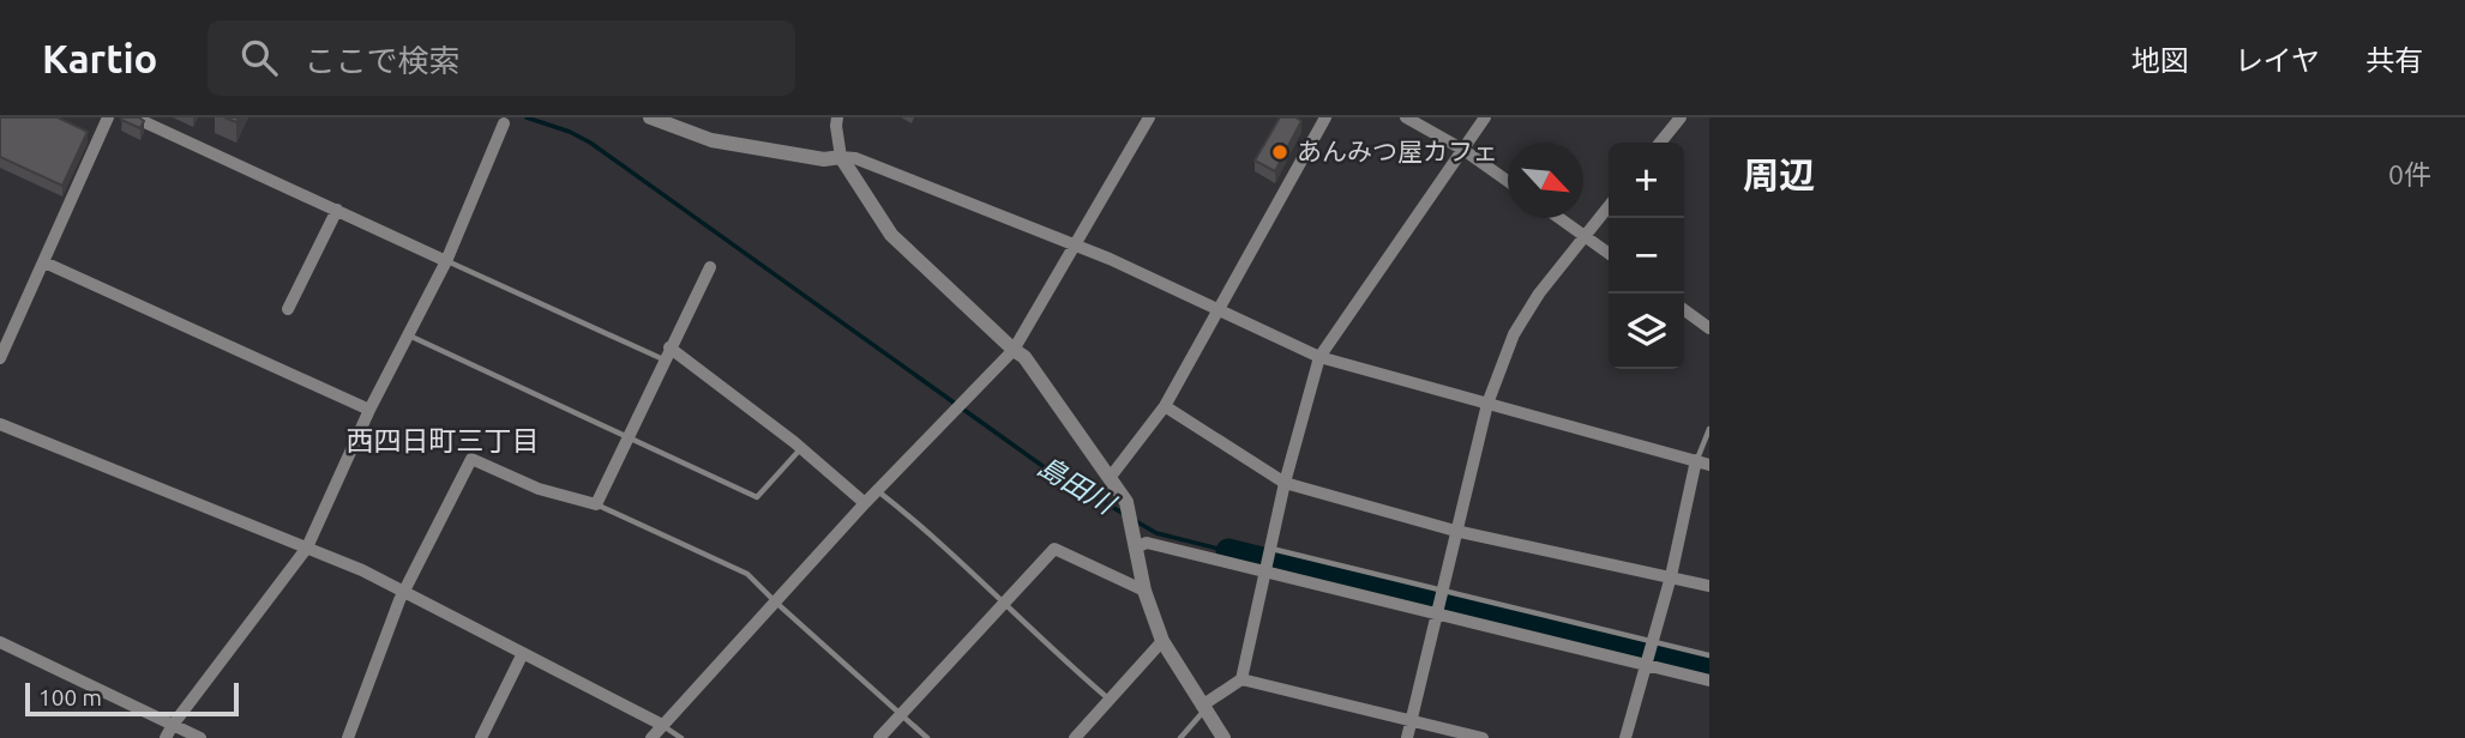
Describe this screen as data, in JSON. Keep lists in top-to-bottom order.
{
  "districts": ["西四日町三丁目"],
  "water": ["島田川"],
  "places": ["あんみつ屋カフェ"],
  "scale_bar": "100 m",
  "north": "bottom right",
  "page": {
    "header": "Kartio",
    "search": "ここで検索",
    "nav": ["地図", "レイヤ", "共有"],
    "heading": ["周辺", "0件"],
    "map_buttons": ["+", "−"],
    "scale": "100 m"
  }
}
